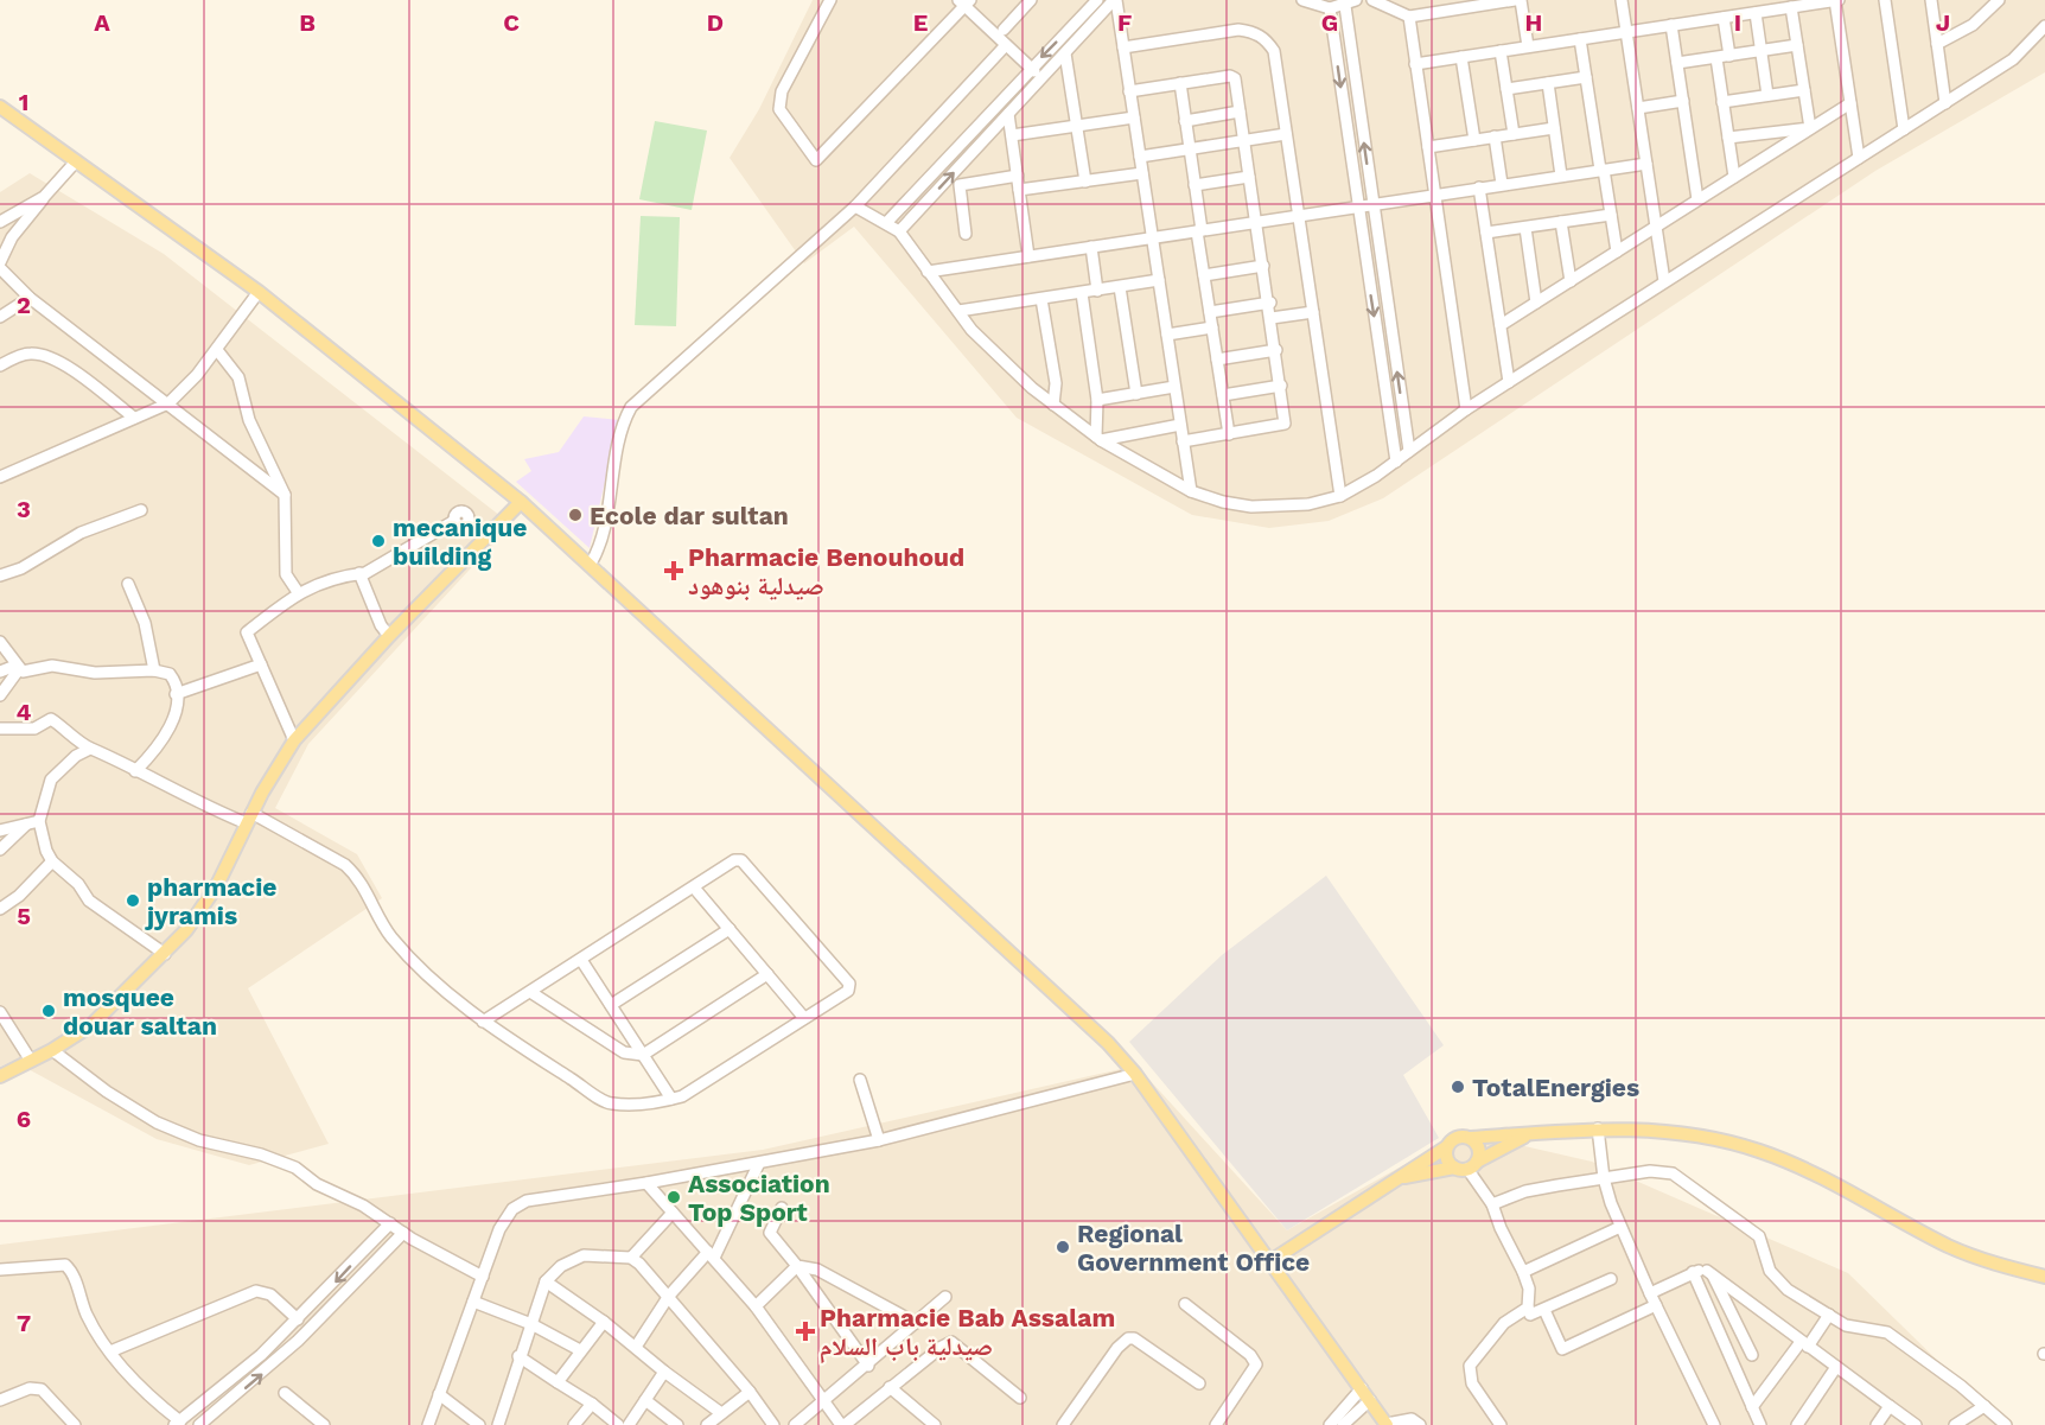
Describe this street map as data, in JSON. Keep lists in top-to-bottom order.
{
  "places": {
    "other": [
      "Ecole dar sultan",
      "mecanique building",
      "pharmacie jyramis",
      "mosquee douar saltan",
      "TotalEnergies",
      "Association Top Sport",
      "Regional Government Office"
    ],
    "health": ["Pharmacie Benouhoud صيدلية بنوهود", "Pharmacie Bab Assalam صيدلية باب السلام"]
  },
  "grid": {
    "columns": [
      "A",
      "B",
      "C",
      "D",
      "E",
      "F",
      "G",
      "H",
      "I",
      "J"
    ],
    "rows": [
      "1",
      "2",
      "3",
      "4",
      "5",
      "6",
      "7"
    ]
  }
}
